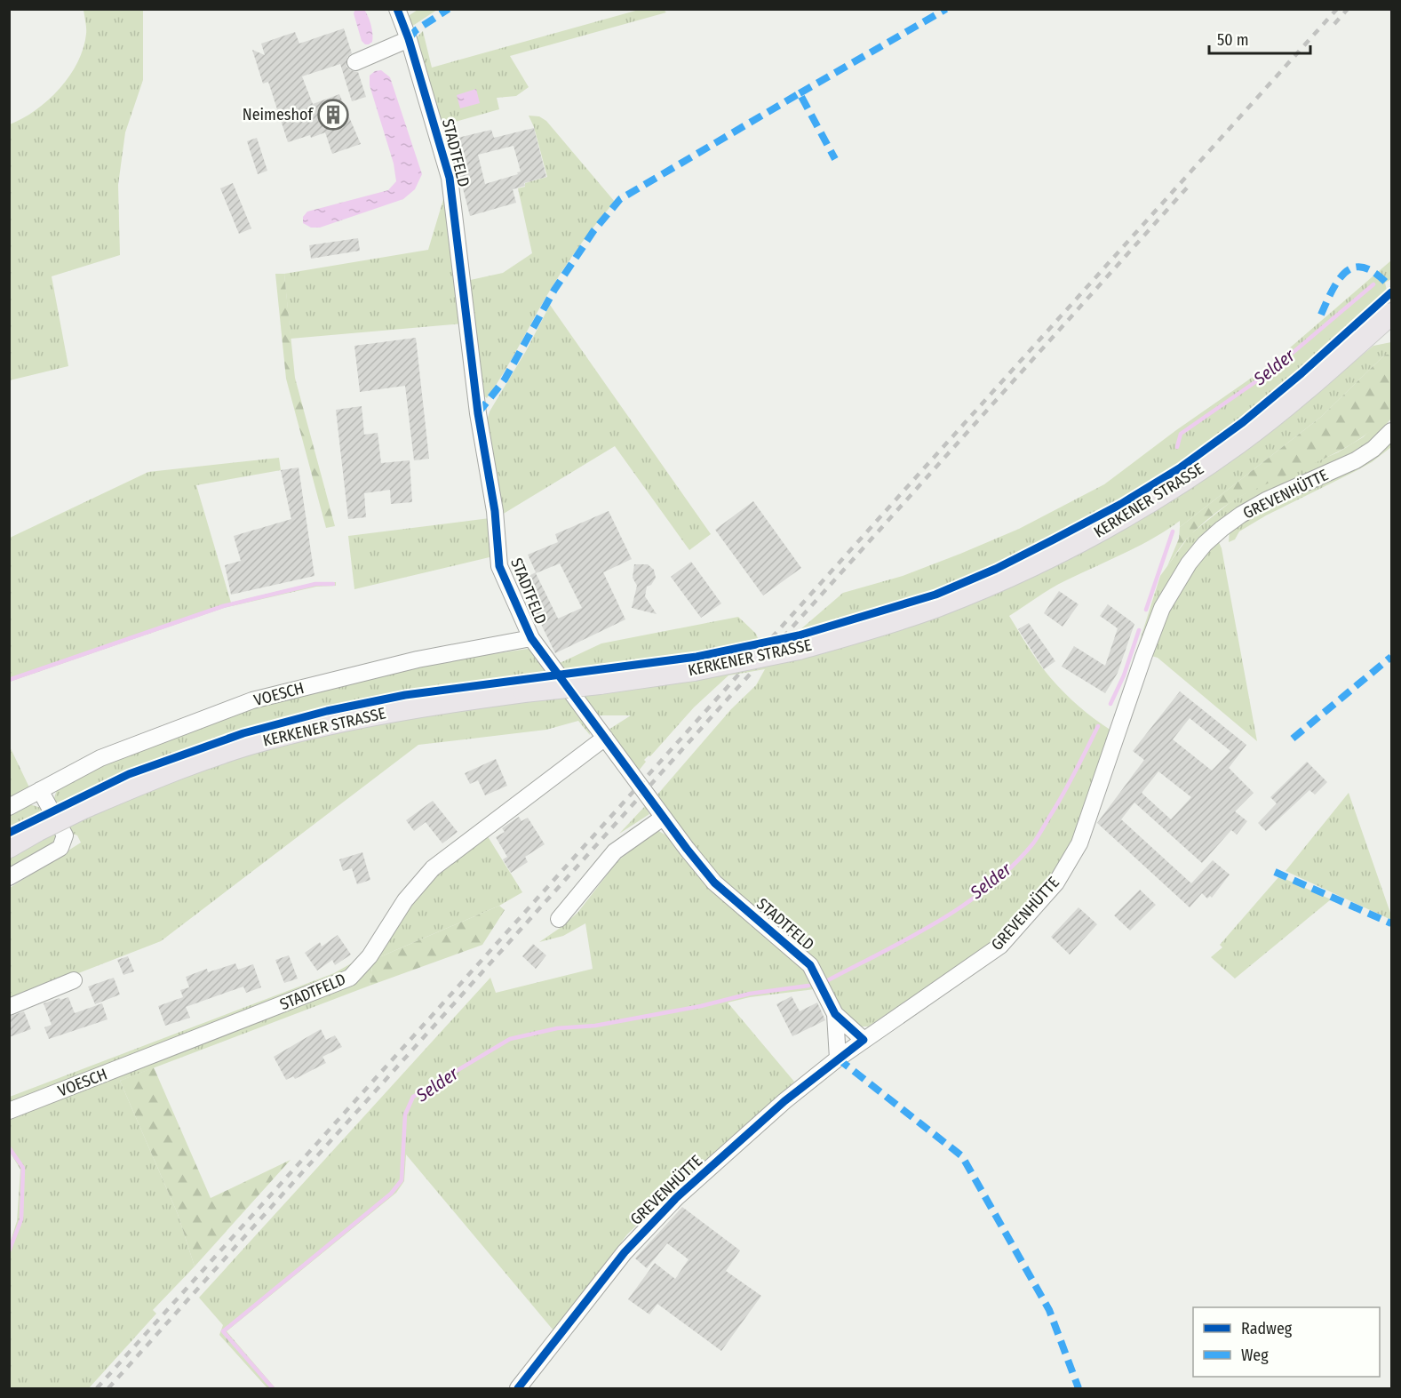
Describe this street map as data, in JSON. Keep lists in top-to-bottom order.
{
  "streets": {
    "main road": ["KERKENER STRASSE"],
    "street": ["STADTFELD", "GREVENHÜTTE", "VOESCH"]
  },
  "crossings": [
    ["STADTFELD", "GREVENHÜTTE"],
    ["STADTFELD", "VOESCH"]
  ],
  "water": ["Selder"],
  "places": {
    "building": ["Neimeshof"]
  },
  "legend": ["Radweg", "Weg"],
  "scale_bar": "50 m"
}
